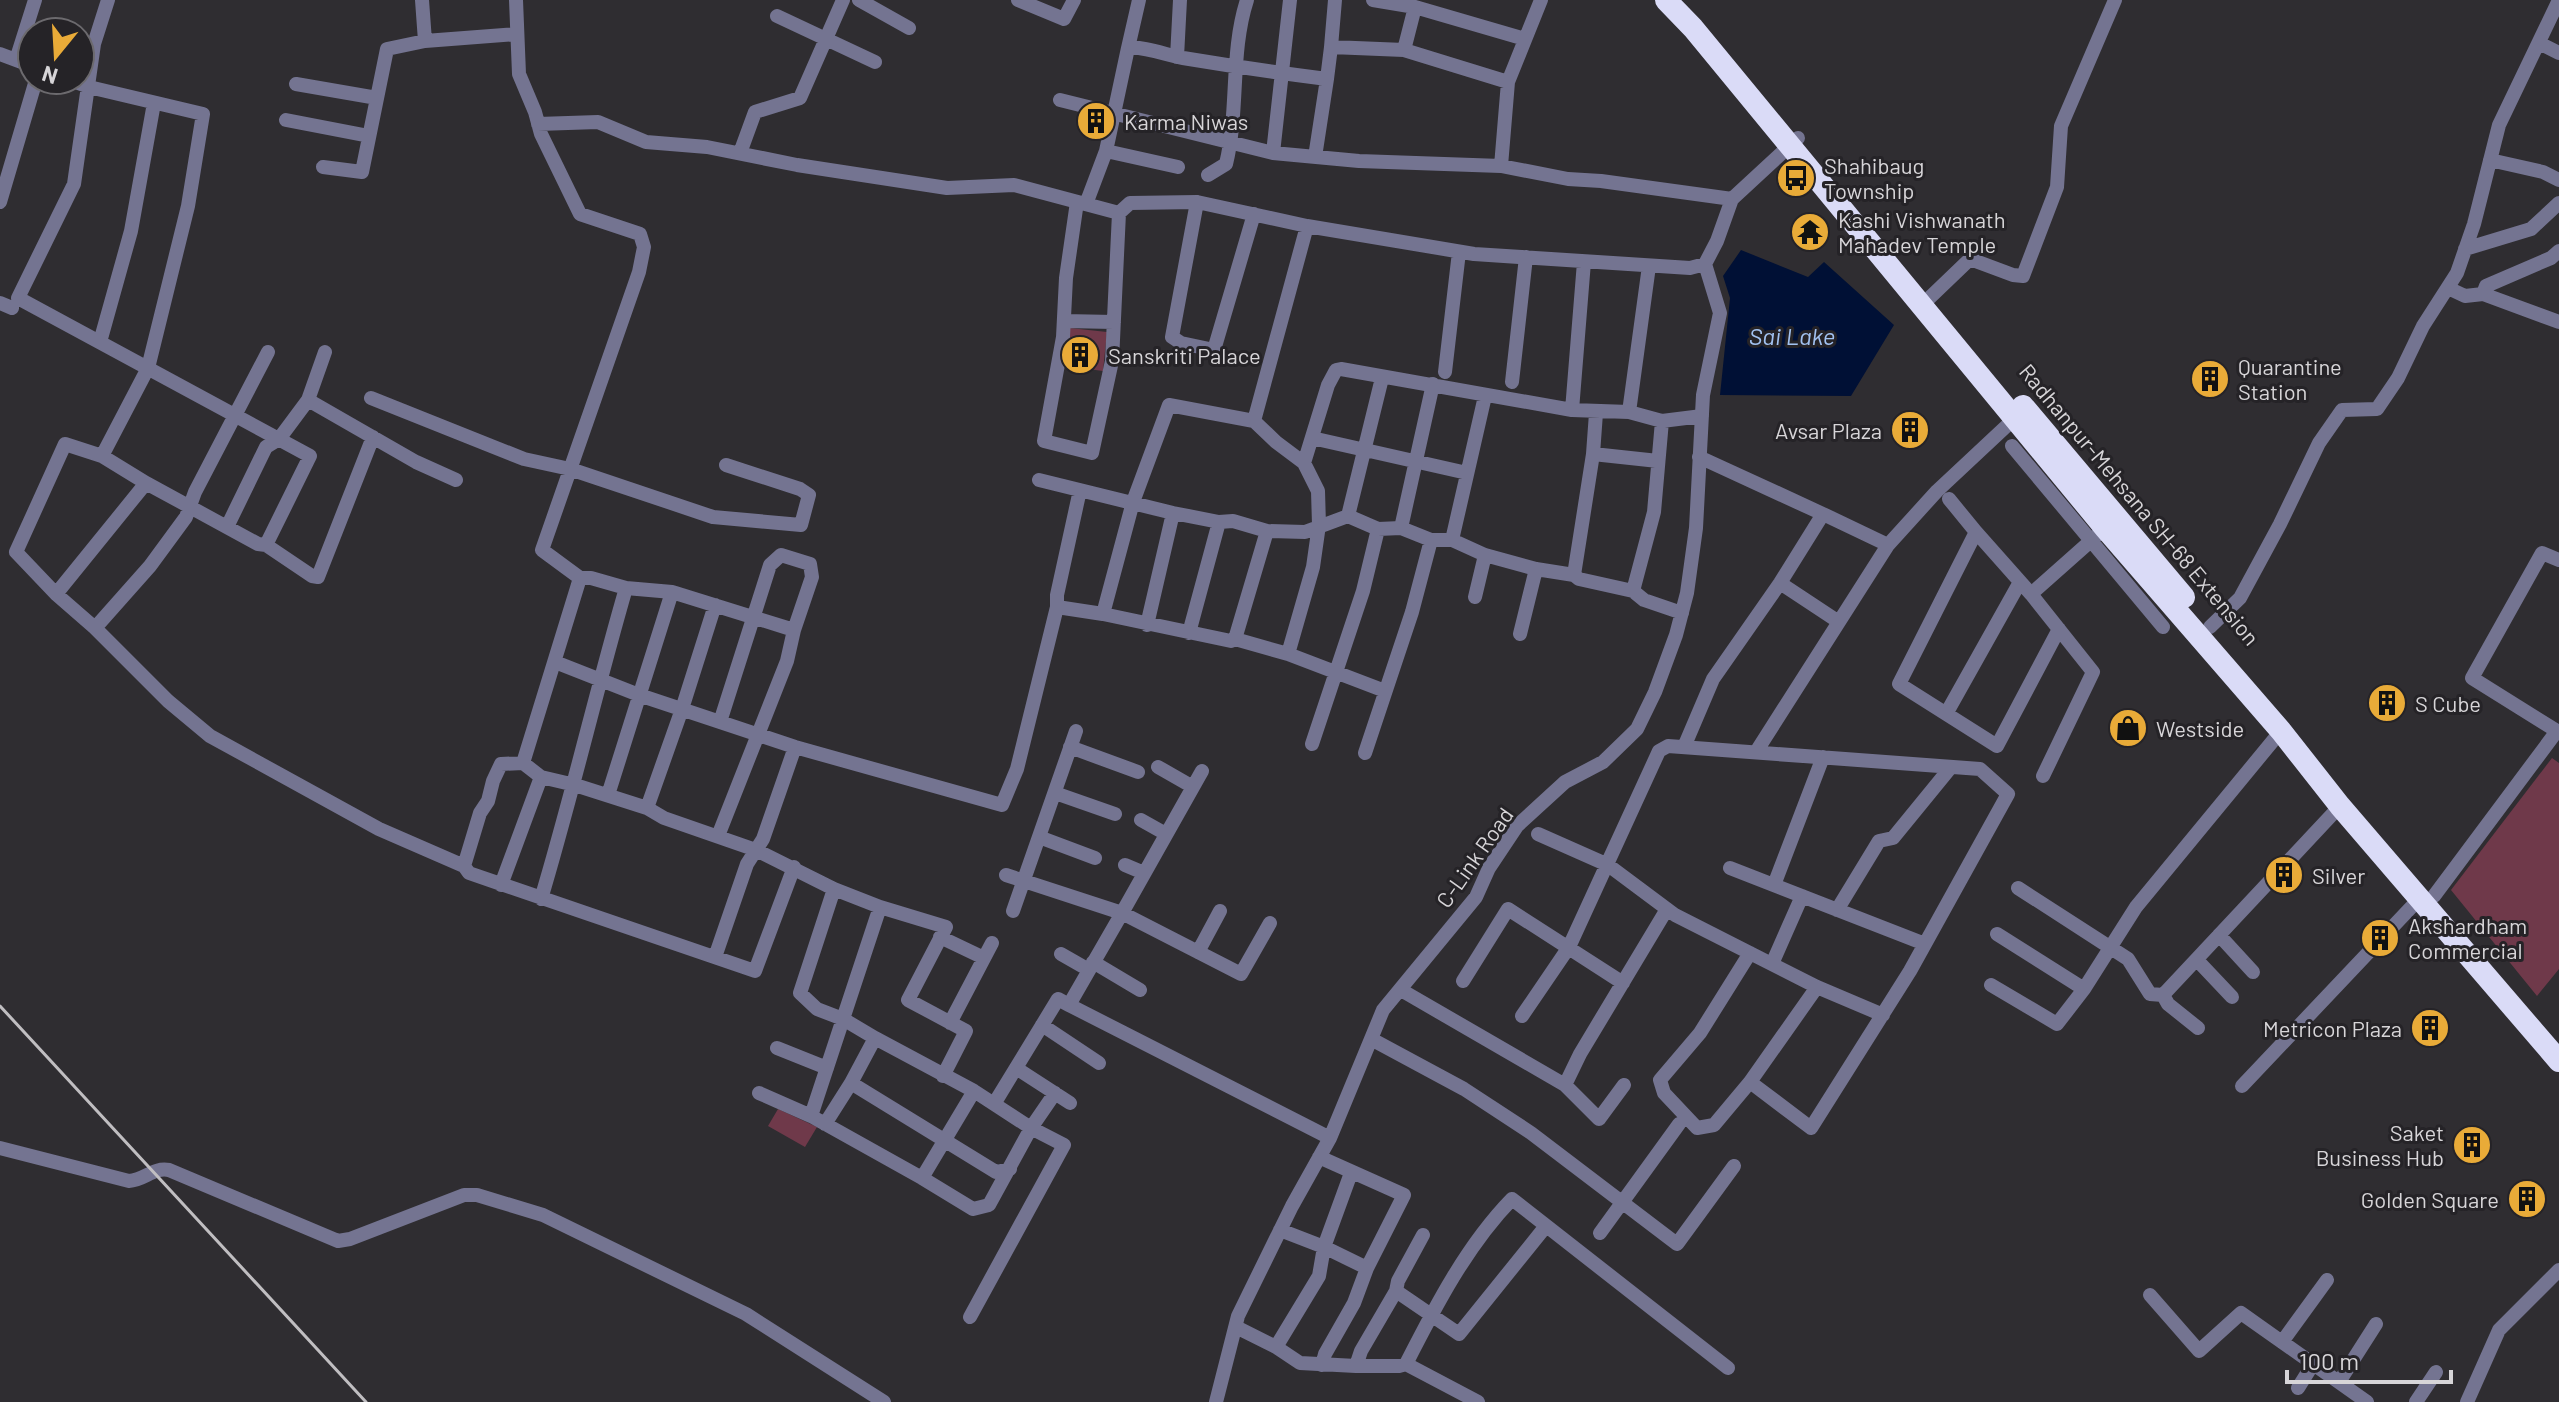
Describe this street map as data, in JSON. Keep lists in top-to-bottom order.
{
  "streets": {
    "highway": ["Radhanpur-Mehsana SH-68 Extension"],
    "street": ["C-Link Road"]
  },
  "water": ["Sai Lake"],
  "places": {
    "building": [
      "Karma Niwas",
      "Sanskriti Palace",
      "Quarantine Station",
      "Avsar Plaza",
      "S Cube",
      "Silver",
      "Akshardham Commercial",
      "Metricon Plaza",
      "Saket Business Hub",
      "Golden Square"
    ],
    "bus stop": ["Shahibaug Township"],
    "temple": ["Kashi Vishwanath Mahadev Temple"],
    "shop": ["Westside"]
  },
  "scale_bar": "100 m",
  "north": "bottom"
}
